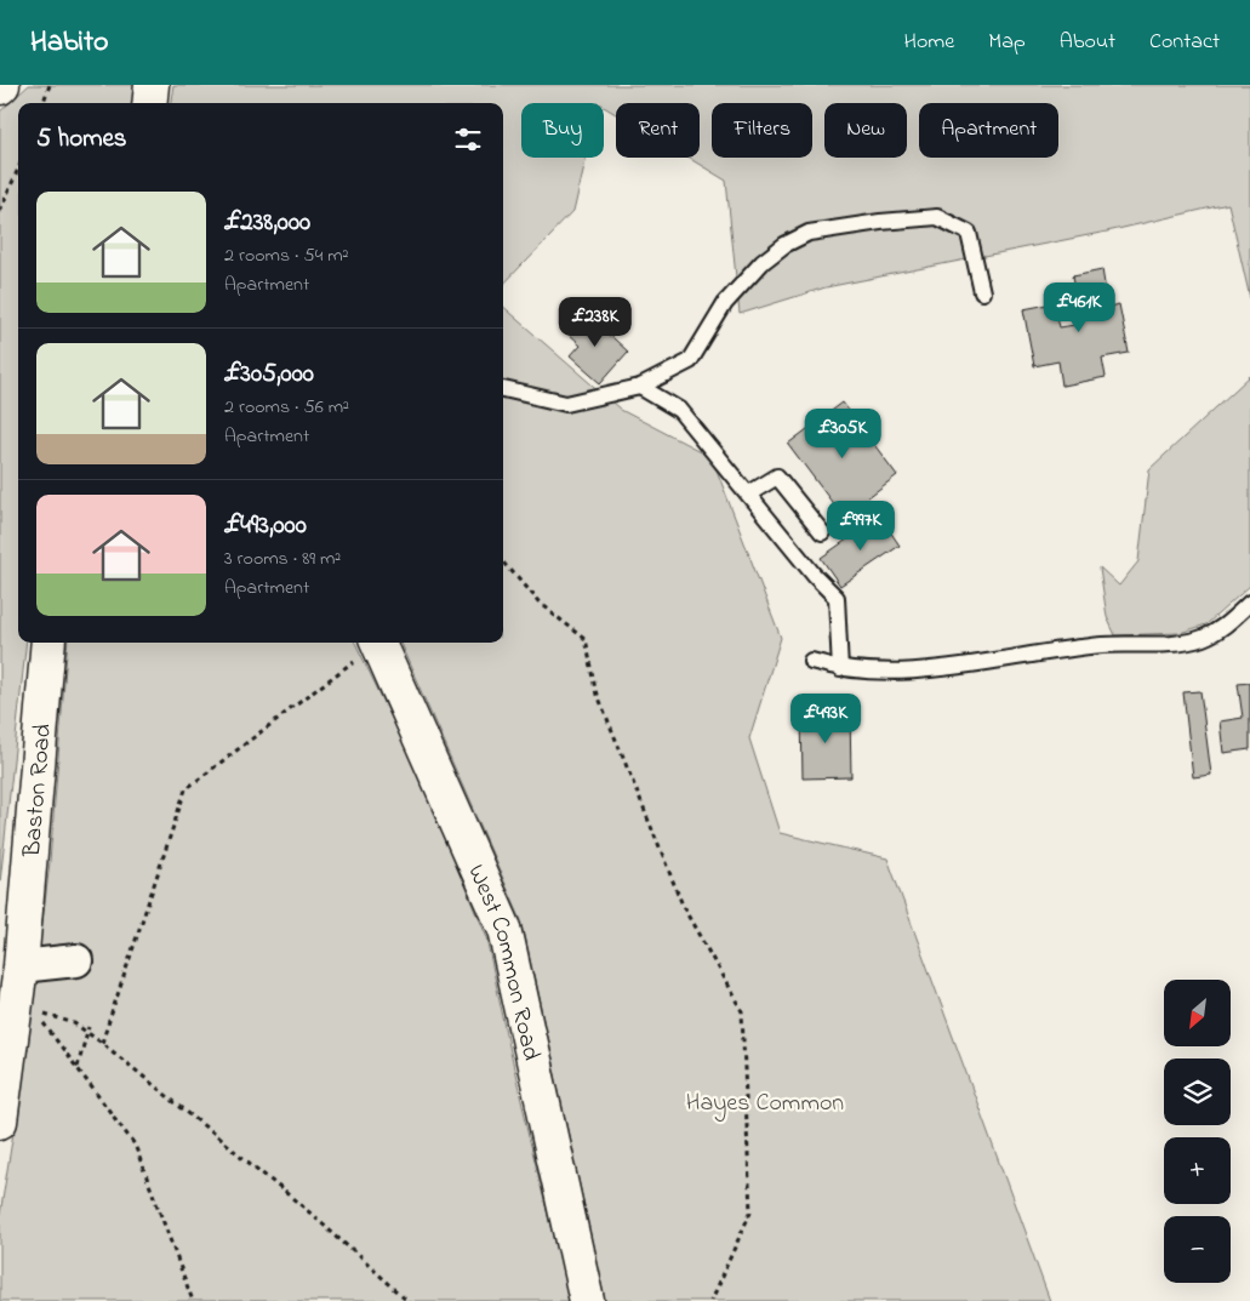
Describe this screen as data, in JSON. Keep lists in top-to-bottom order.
{
  "streets": {
    "street": ["Baston Road", "West Common Road"]
  },
  "parks": ["Hayes Common"],
  "north": "bottom left",
  "page": {
    "header": "Habito",
    "nav": [
      "Home",
      "Map",
      "About",
      "Contact"
    ],
    "chip": [
      "Buy",
      "Rent",
      "Filters",
      "New",
      "Apartment"
    ],
    "heading": "5 homes",
    "list": [
      {
        "name": "£238,000",
        "note": "2 rooms · 54 m² · Apartment"
      },
      {
        "name": "£305,000",
        "note": "2 rooms · 56 m² · Apartment"
      },
      {
        "name": "£493,000",
        "note": "3 rooms · 89 m² · Apartment"
      }
    ],
    "price": [
      "£461K",
      "£238K",
      "£305K",
      "£997K",
      "£493K"
    ],
    "map_buttons": ["+", "−"]
  }
}
